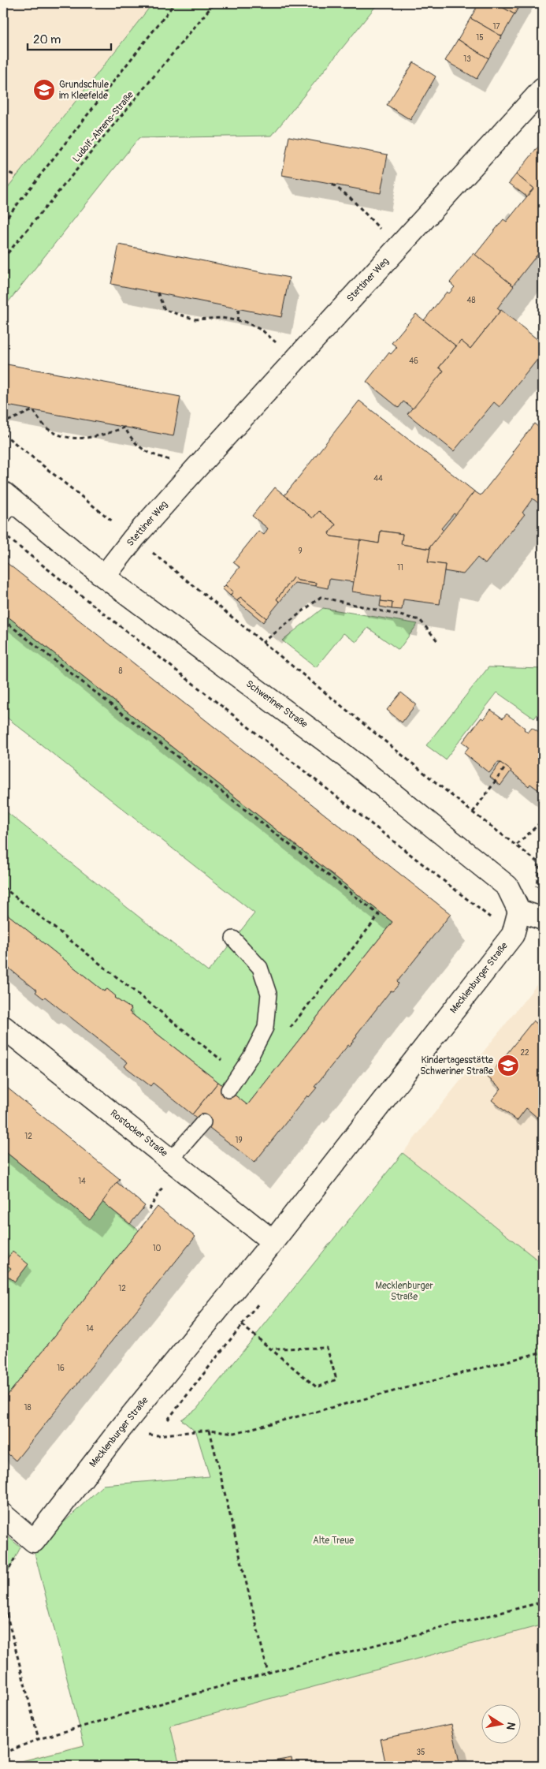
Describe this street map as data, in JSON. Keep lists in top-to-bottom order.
{
  "streets": {
    "street": [
      "Stettiner Weg",
      "Schweriner Straße",
      "Mecklenburger Straße",
      "Rostocker Straße"
    ],
    "path": ["Ludolf-Ahrens-Straße"]
  },
  "crossings": [
    ["Stettiner Weg", "Schweriner Straße"],
    ["Schweriner Straße", "Mecklenburger Straße"],
    ["Mecklenburger Straße", "Rostocker Straße"]
  ],
  "parks": ["Mecklenburger Straße", "Alte Treue"],
  "places": {
    "school or university": ["Grundschule im Kleefelde", "Kindertagesstätte Schweriner Straße"]
  },
  "house_numbers": [
    "17",
    "15",
    "13",
    "48",
    "46",
    "44",
    "9",
    "11",
    "8",
    "22",
    "12",
    "19",
    "14",
    "10",
    "12",
    "14",
    "16",
    "18",
    "35"
  ],
  "scale_bar": "20 m",
  "north": "right"
}
